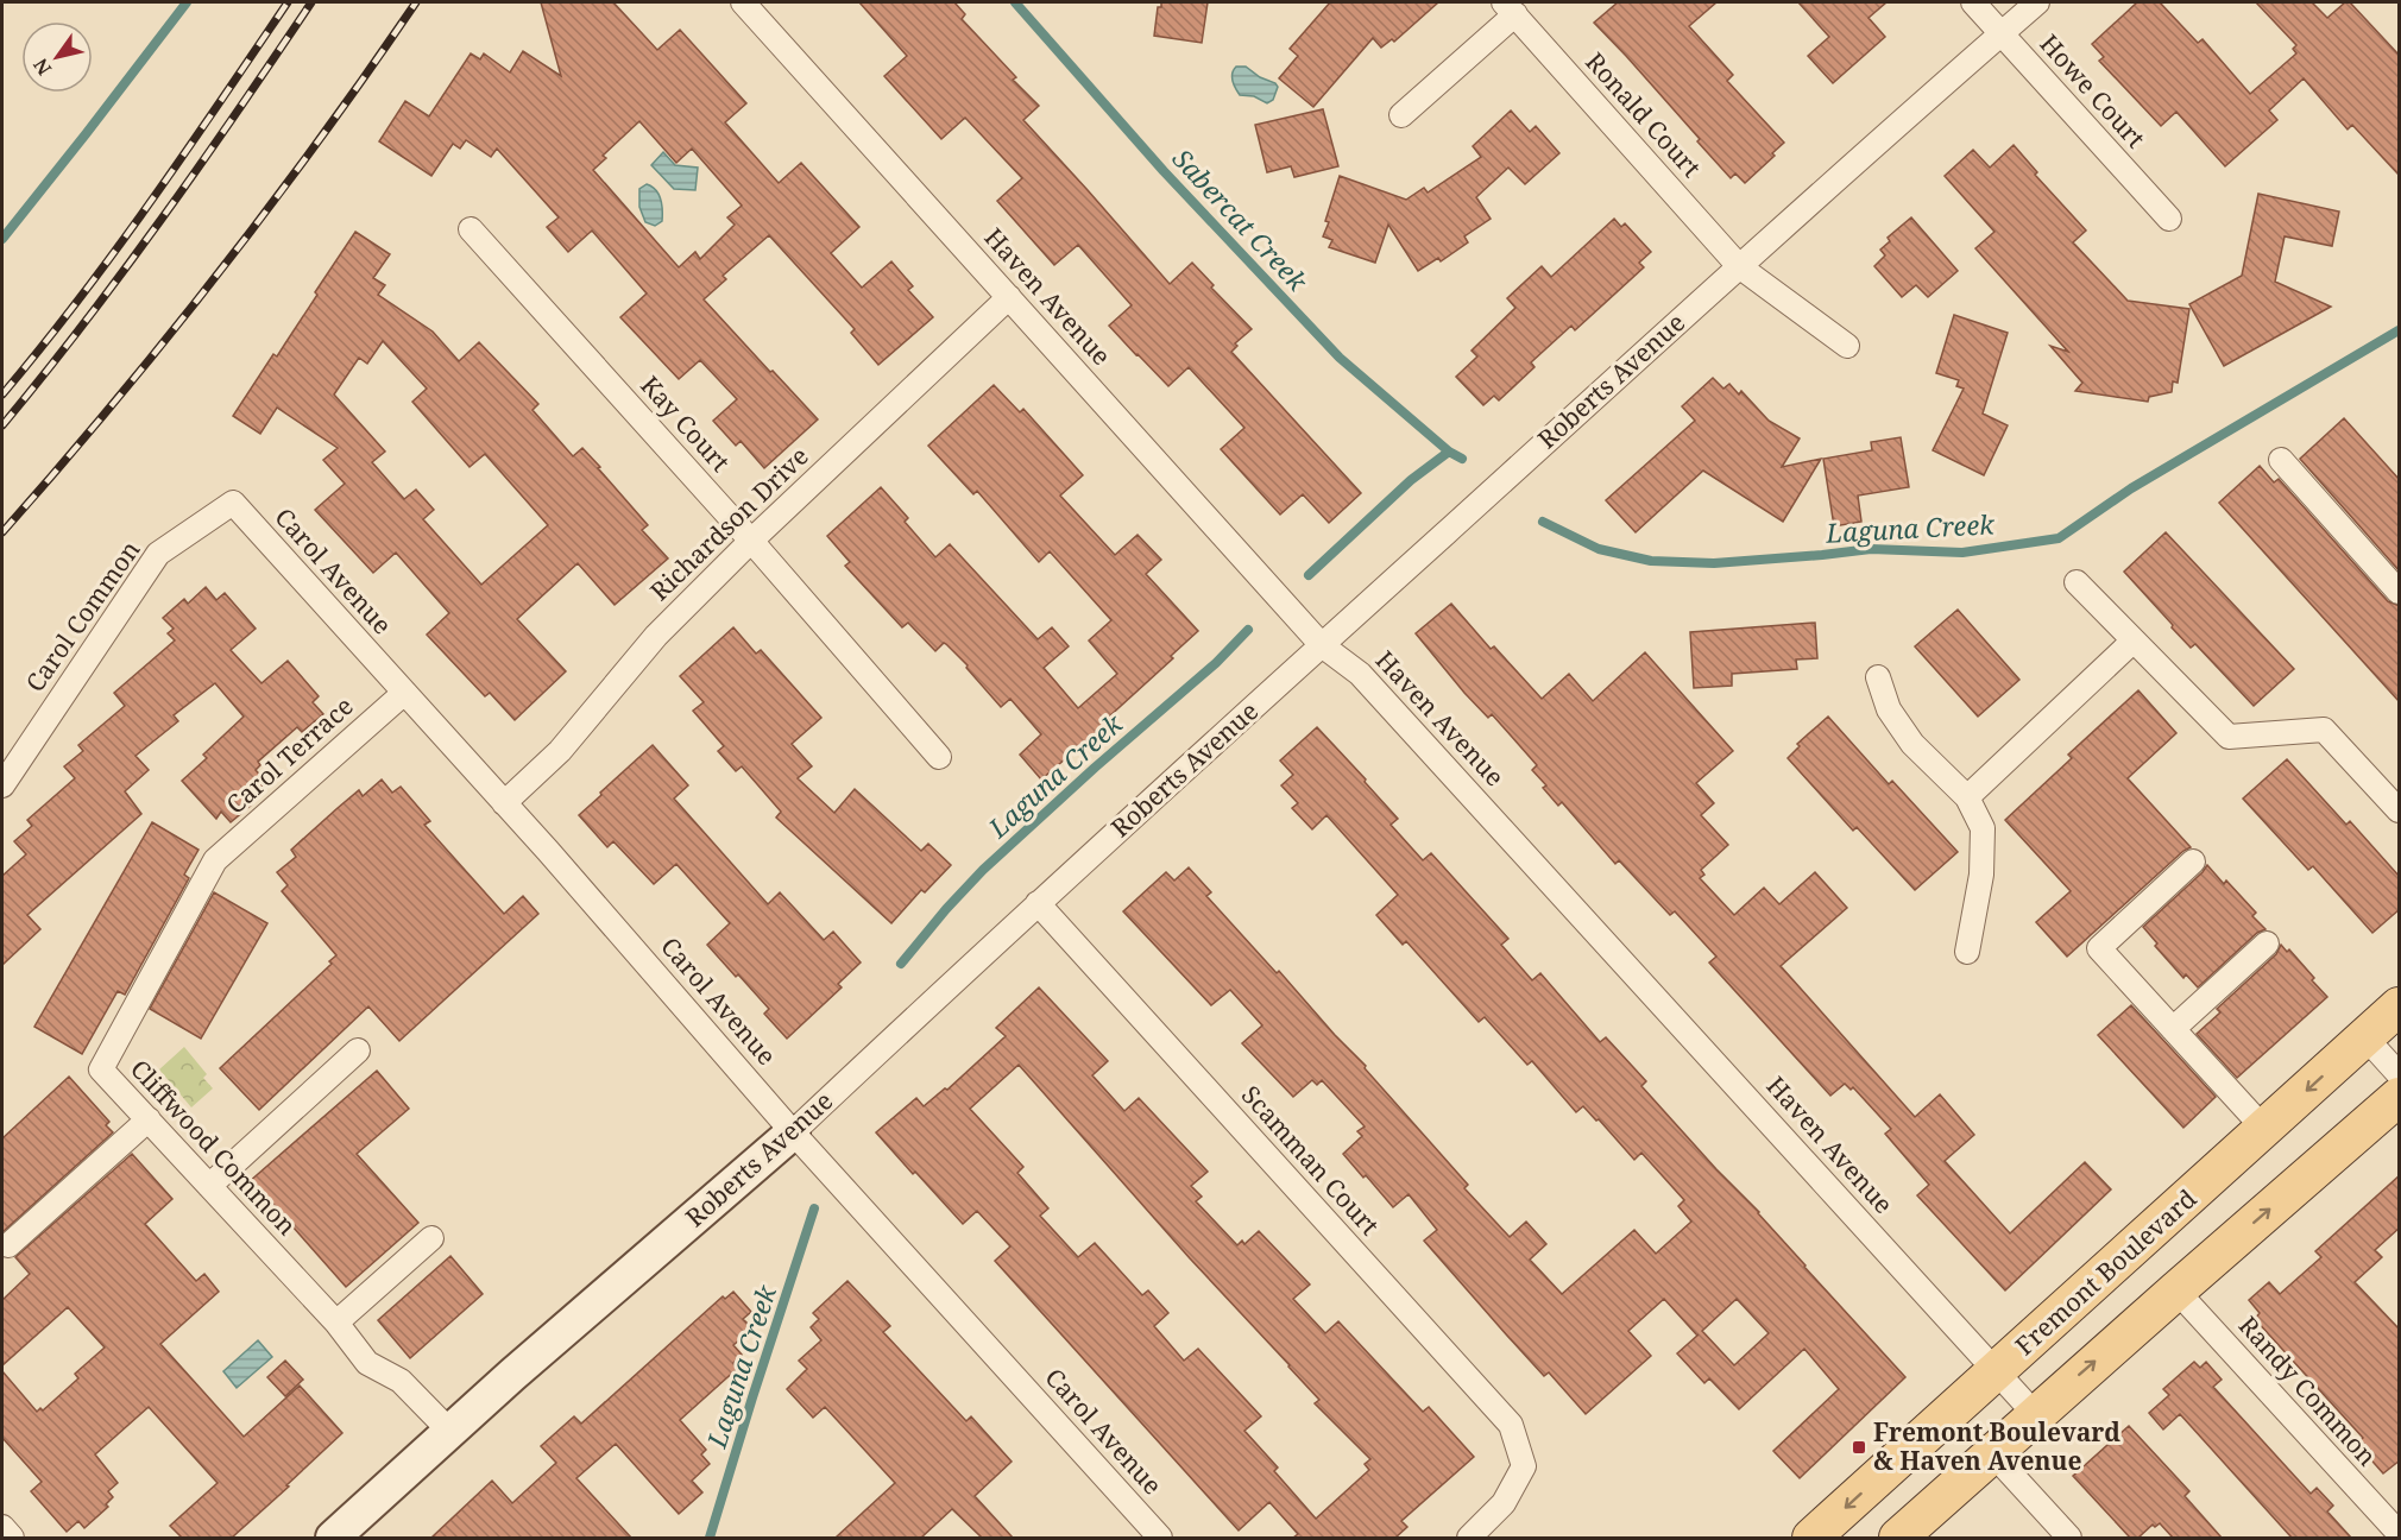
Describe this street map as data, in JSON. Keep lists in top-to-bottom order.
{
  "streets": {
    "main road": ["Fremont Boulevard"],
    "street": [
      "Howe Court",
      "Ronald Court",
      "Haven Avenue",
      "Roberts Avenue",
      "Kay Court",
      "Richardson Drive",
      "Carol Avenue",
      "Carol Common",
      "Carol Terrace",
      "Cliffwood Common",
      "Scamman Court",
      "Randy Common"
    ]
  },
  "crossings": [
    ["Howe Court", "Roberts Avenue"],
    ["Ronald Court", "Roberts Avenue"],
    ["Haven Avenue", "Roberts Avenue"],
    ["Haven Avenue", "Richardson Drive"],
    ["Haven Avenue", "Fremont Boulevard"],
    ["Roberts Avenue", "Carol Avenue"],
    ["Roberts Avenue", "Cliffwood Common"],
    ["Roberts Avenue", "Scamman Court"],
    ["Kay Court", "Richardson Drive"],
    ["Richardson Drive", "Carol Avenue"],
    ["Carol Avenue", "Carol Common"],
    ["Carol Avenue", "Carol Terrace"],
    ["Carol Terrace", "Cliffwood Common"]
  ],
  "water": ["Sabercat Creek", "Laguna Creek"],
  "places": {
    "transit": ["Fremont Boulevard & Haven Avenue"]
  },
  "north": "bottom left"
}
